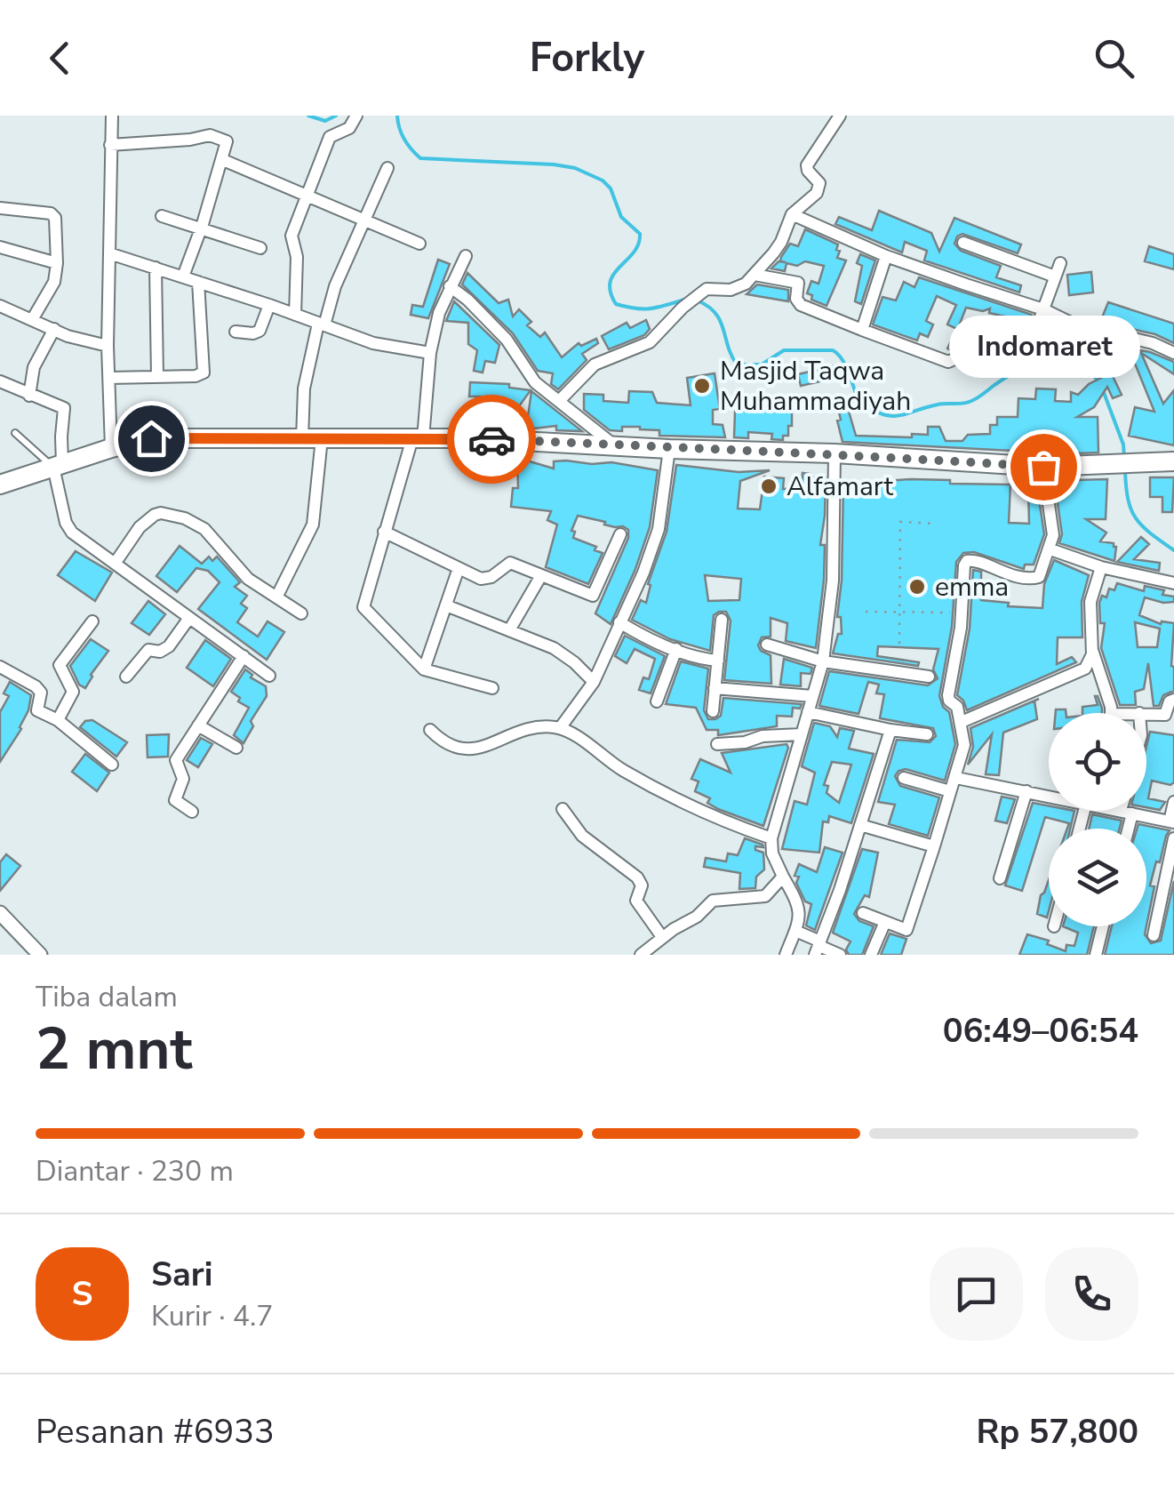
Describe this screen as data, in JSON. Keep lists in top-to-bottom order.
{
  "places": [
    "Masjid Taqwa Muhammadiyah",
    "Indomaret",
    "Alfamart",
    "emma"
  ],
  "page": {
    "header": "Forkly",
    "bubble": "Indomaret",
    "heading": ["2 mnt", "Tiba dalam", "06:49–06:54"],
    "panel": [
      "Sari",
      "Kurir · 4.7",
      "Pesanan #6933",
      "Rp 57,800"
    ],
    "bar": "Diantar · 230 m",
    "round": "S"
  }
}
